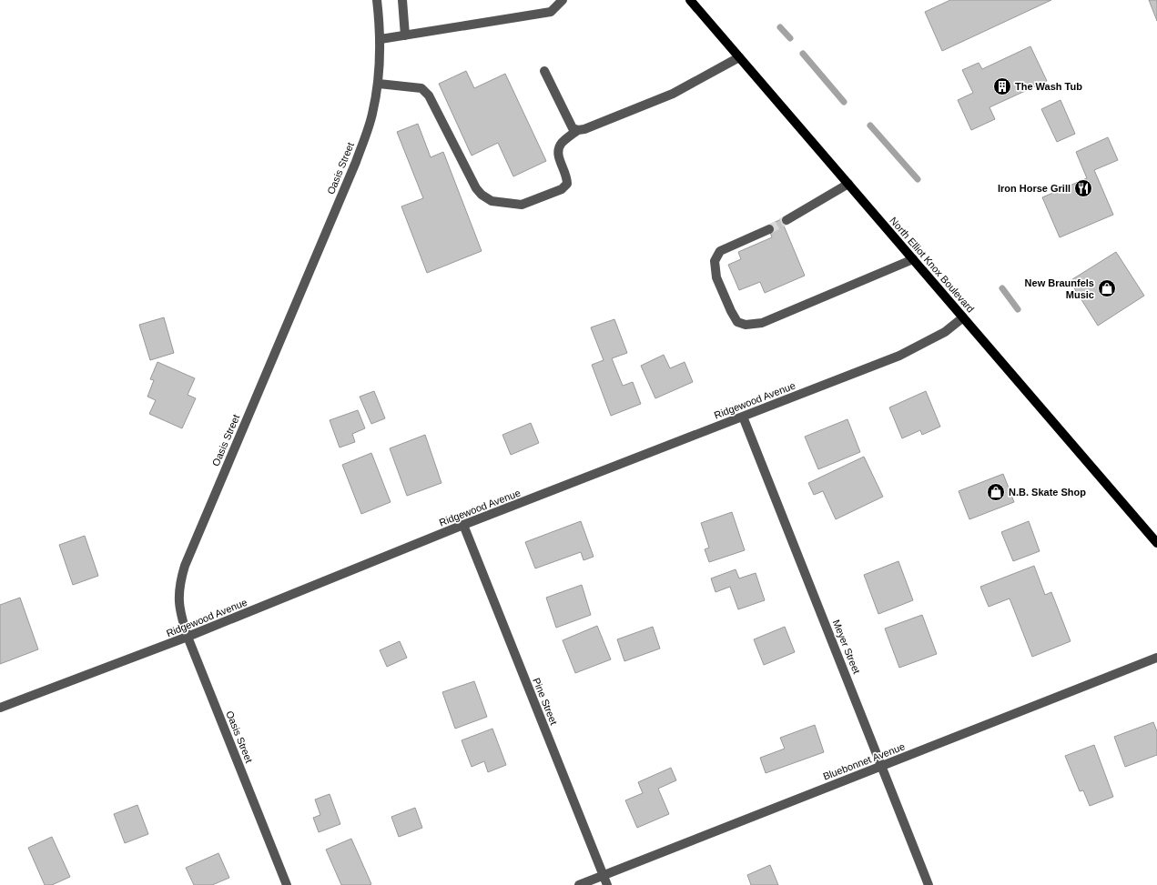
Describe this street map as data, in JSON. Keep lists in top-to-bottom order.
{
  "streets": {
    "main road": ["North Elliot Knox Boulevard"],
    "street": [
      "Oasis Street",
      "Ridgewood Avenue",
      "Meyer Street",
      "Pine Street",
      "Bluebonnet Avenue"
    ]
  },
  "crossings": [
    ["Oasis Street", "Ridgewood Avenue"],
    ["North Elliot Knox Boulevard", "Ridgewood Avenue"],
    ["Ridgewood Avenue", "Meyer Street"],
    ["Ridgewood Avenue", "Pine Street"],
    ["Meyer Street", "Bluebonnet Avenue"],
    ["Pine Street", "Bluebonnet Avenue"]
  ],
  "places": {
    "building": ["The Wash Tub"],
    "restaurant": ["Iron Horse Grill"],
    "shop": ["New Braunfels Music", "N.B. Skate Shop"]
  }
}
